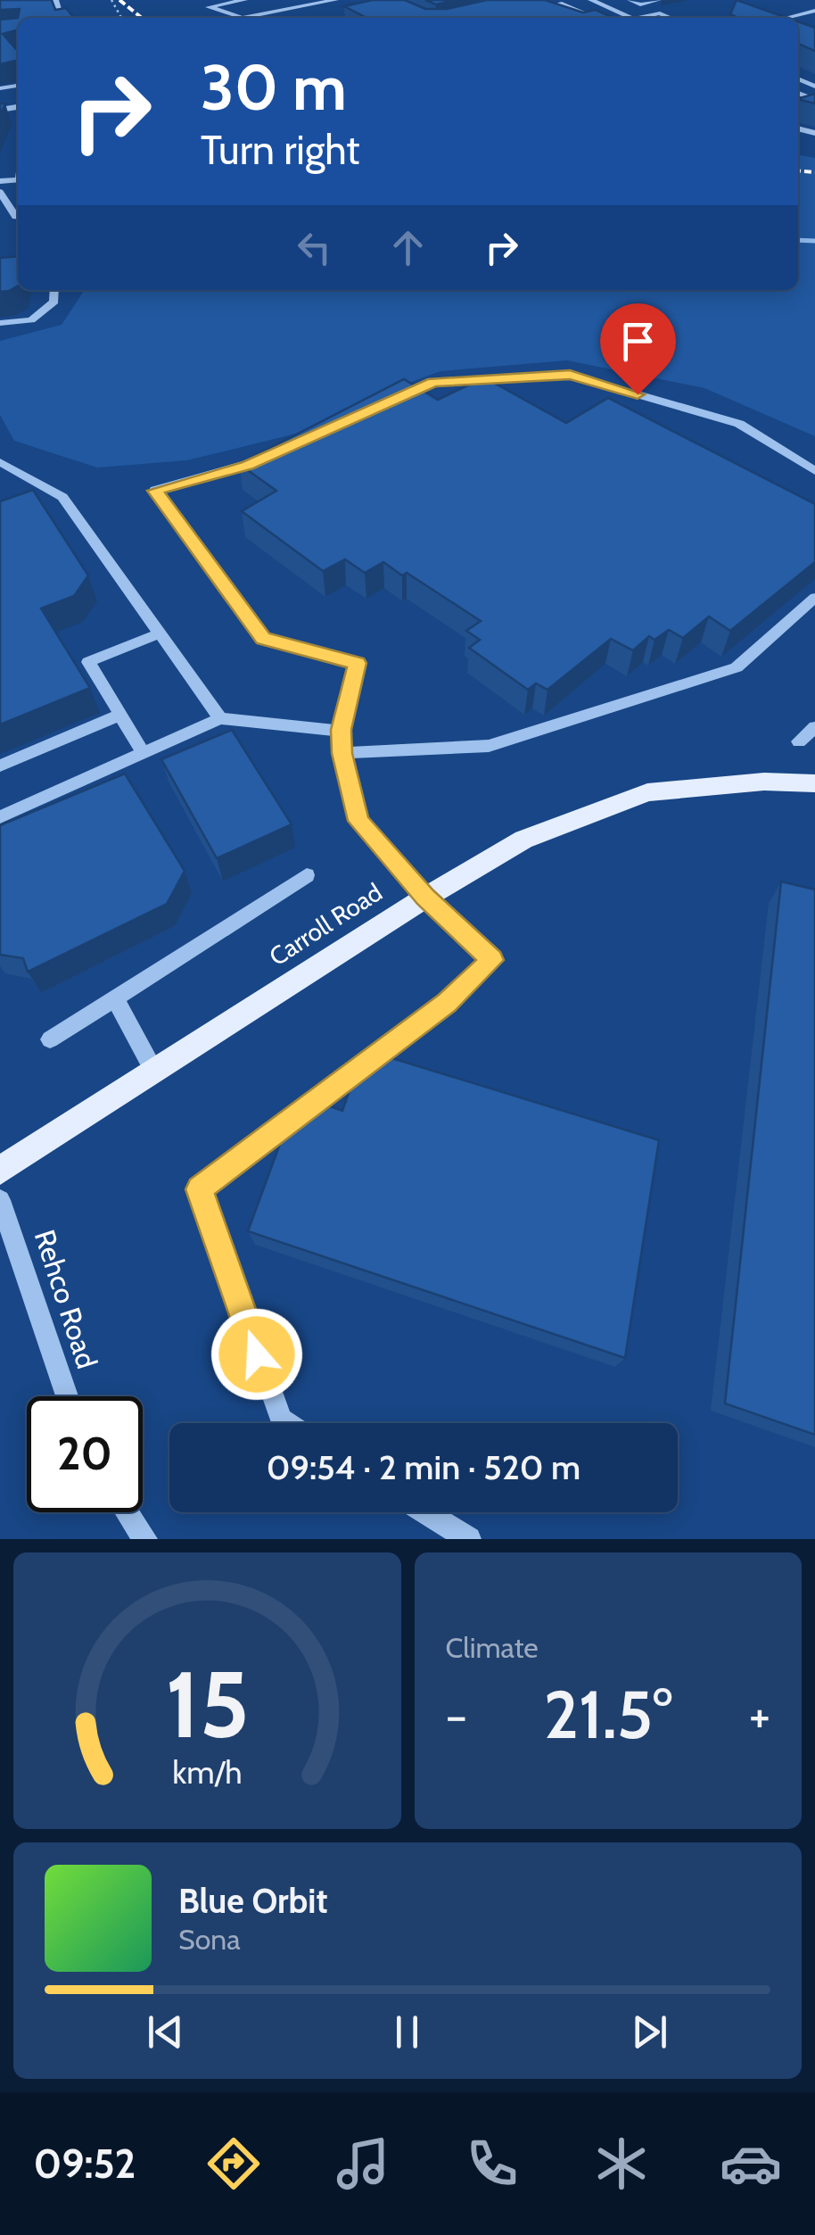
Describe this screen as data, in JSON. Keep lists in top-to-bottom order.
{
  "streets": {
    "main road": ["Carroll Road"],
    "street": ["Rehco Road"]
  },
  "page": {
    "turn": ["30 m", "Turn right"],
    "limit": "20",
    "trip": "09:54 · 2 min · 520 m",
    "tile": "Climate",
    "heat": ["−", "21.5°", "+"],
    "song": ["Blue Orbit", "Sona"],
    "tabs": "09:52",
    "gauge": ["15", "km/h"]
  }
}
